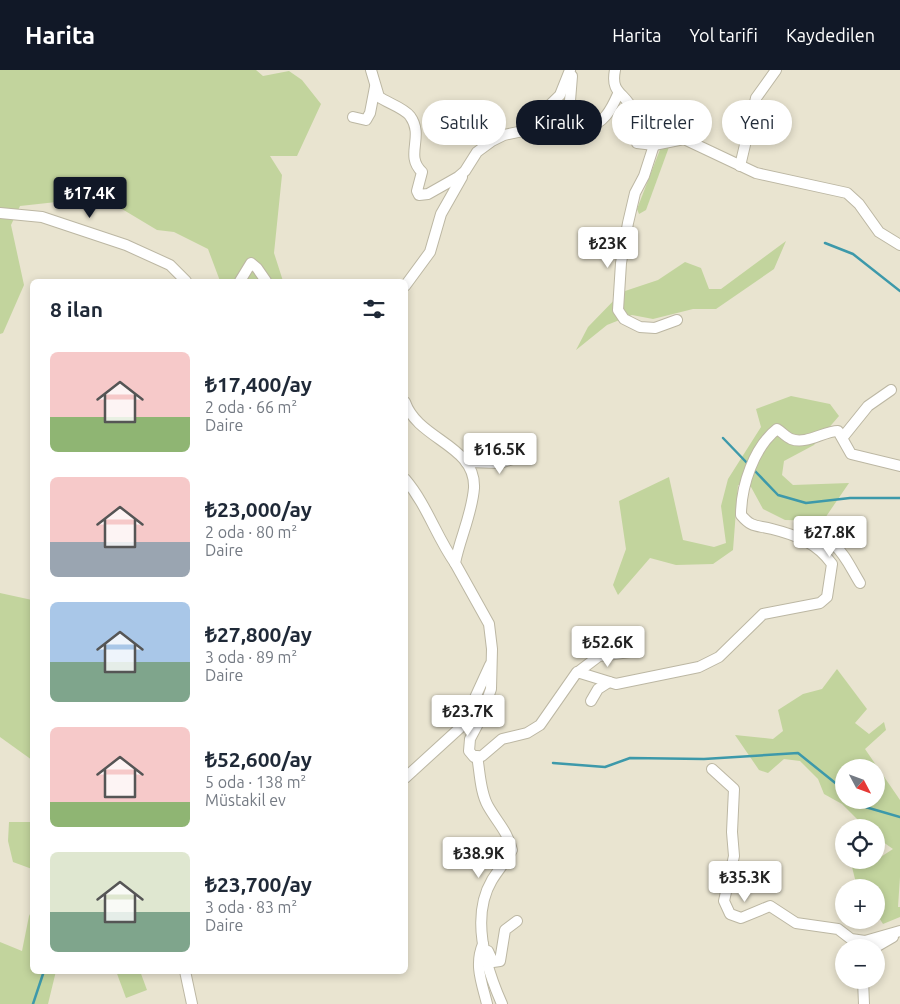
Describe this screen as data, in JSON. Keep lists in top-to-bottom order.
{
  "north": "bottom right",
  "page": {
    "header": "Harita",
    "nav": ["Harita", "Yol tarifi", "Kaydedilen"],
    "chip": [
      "Satılık",
      "Kiralık",
      "Filtreler",
      "Yeni"
    ],
    "price": [
      "₺17.4K",
      "₺23K",
      "₺16.5K",
      "₺27.8K",
      "₺52.6K",
      "₺23.7K",
      "₺38.9K",
      "₺35.3K"
    ],
    "heading": "8 ilan",
    "list": [
      {
        "name": "₺17,400/ay",
        "note": "2 oda · 66 m² · Daire"
      },
      {
        "name": "₺23,000/ay",
        "note": "2 oda · 80 m² · Daire"
      },
      {
        "name": "₺27,800/ay",
        "note": "3 oda · 89 m² · Daire"
      },
      {
        "name": "₺52,600/ay",
        "note": "5 oda · 138 m² · Müstakil ev"
      },
      {
        "name": "₺23,700/ay",
        "note": "3 oda · 83 m² · Daire"
      }
    ],
    "map_buttons": ["+", "−"]
  }
}
